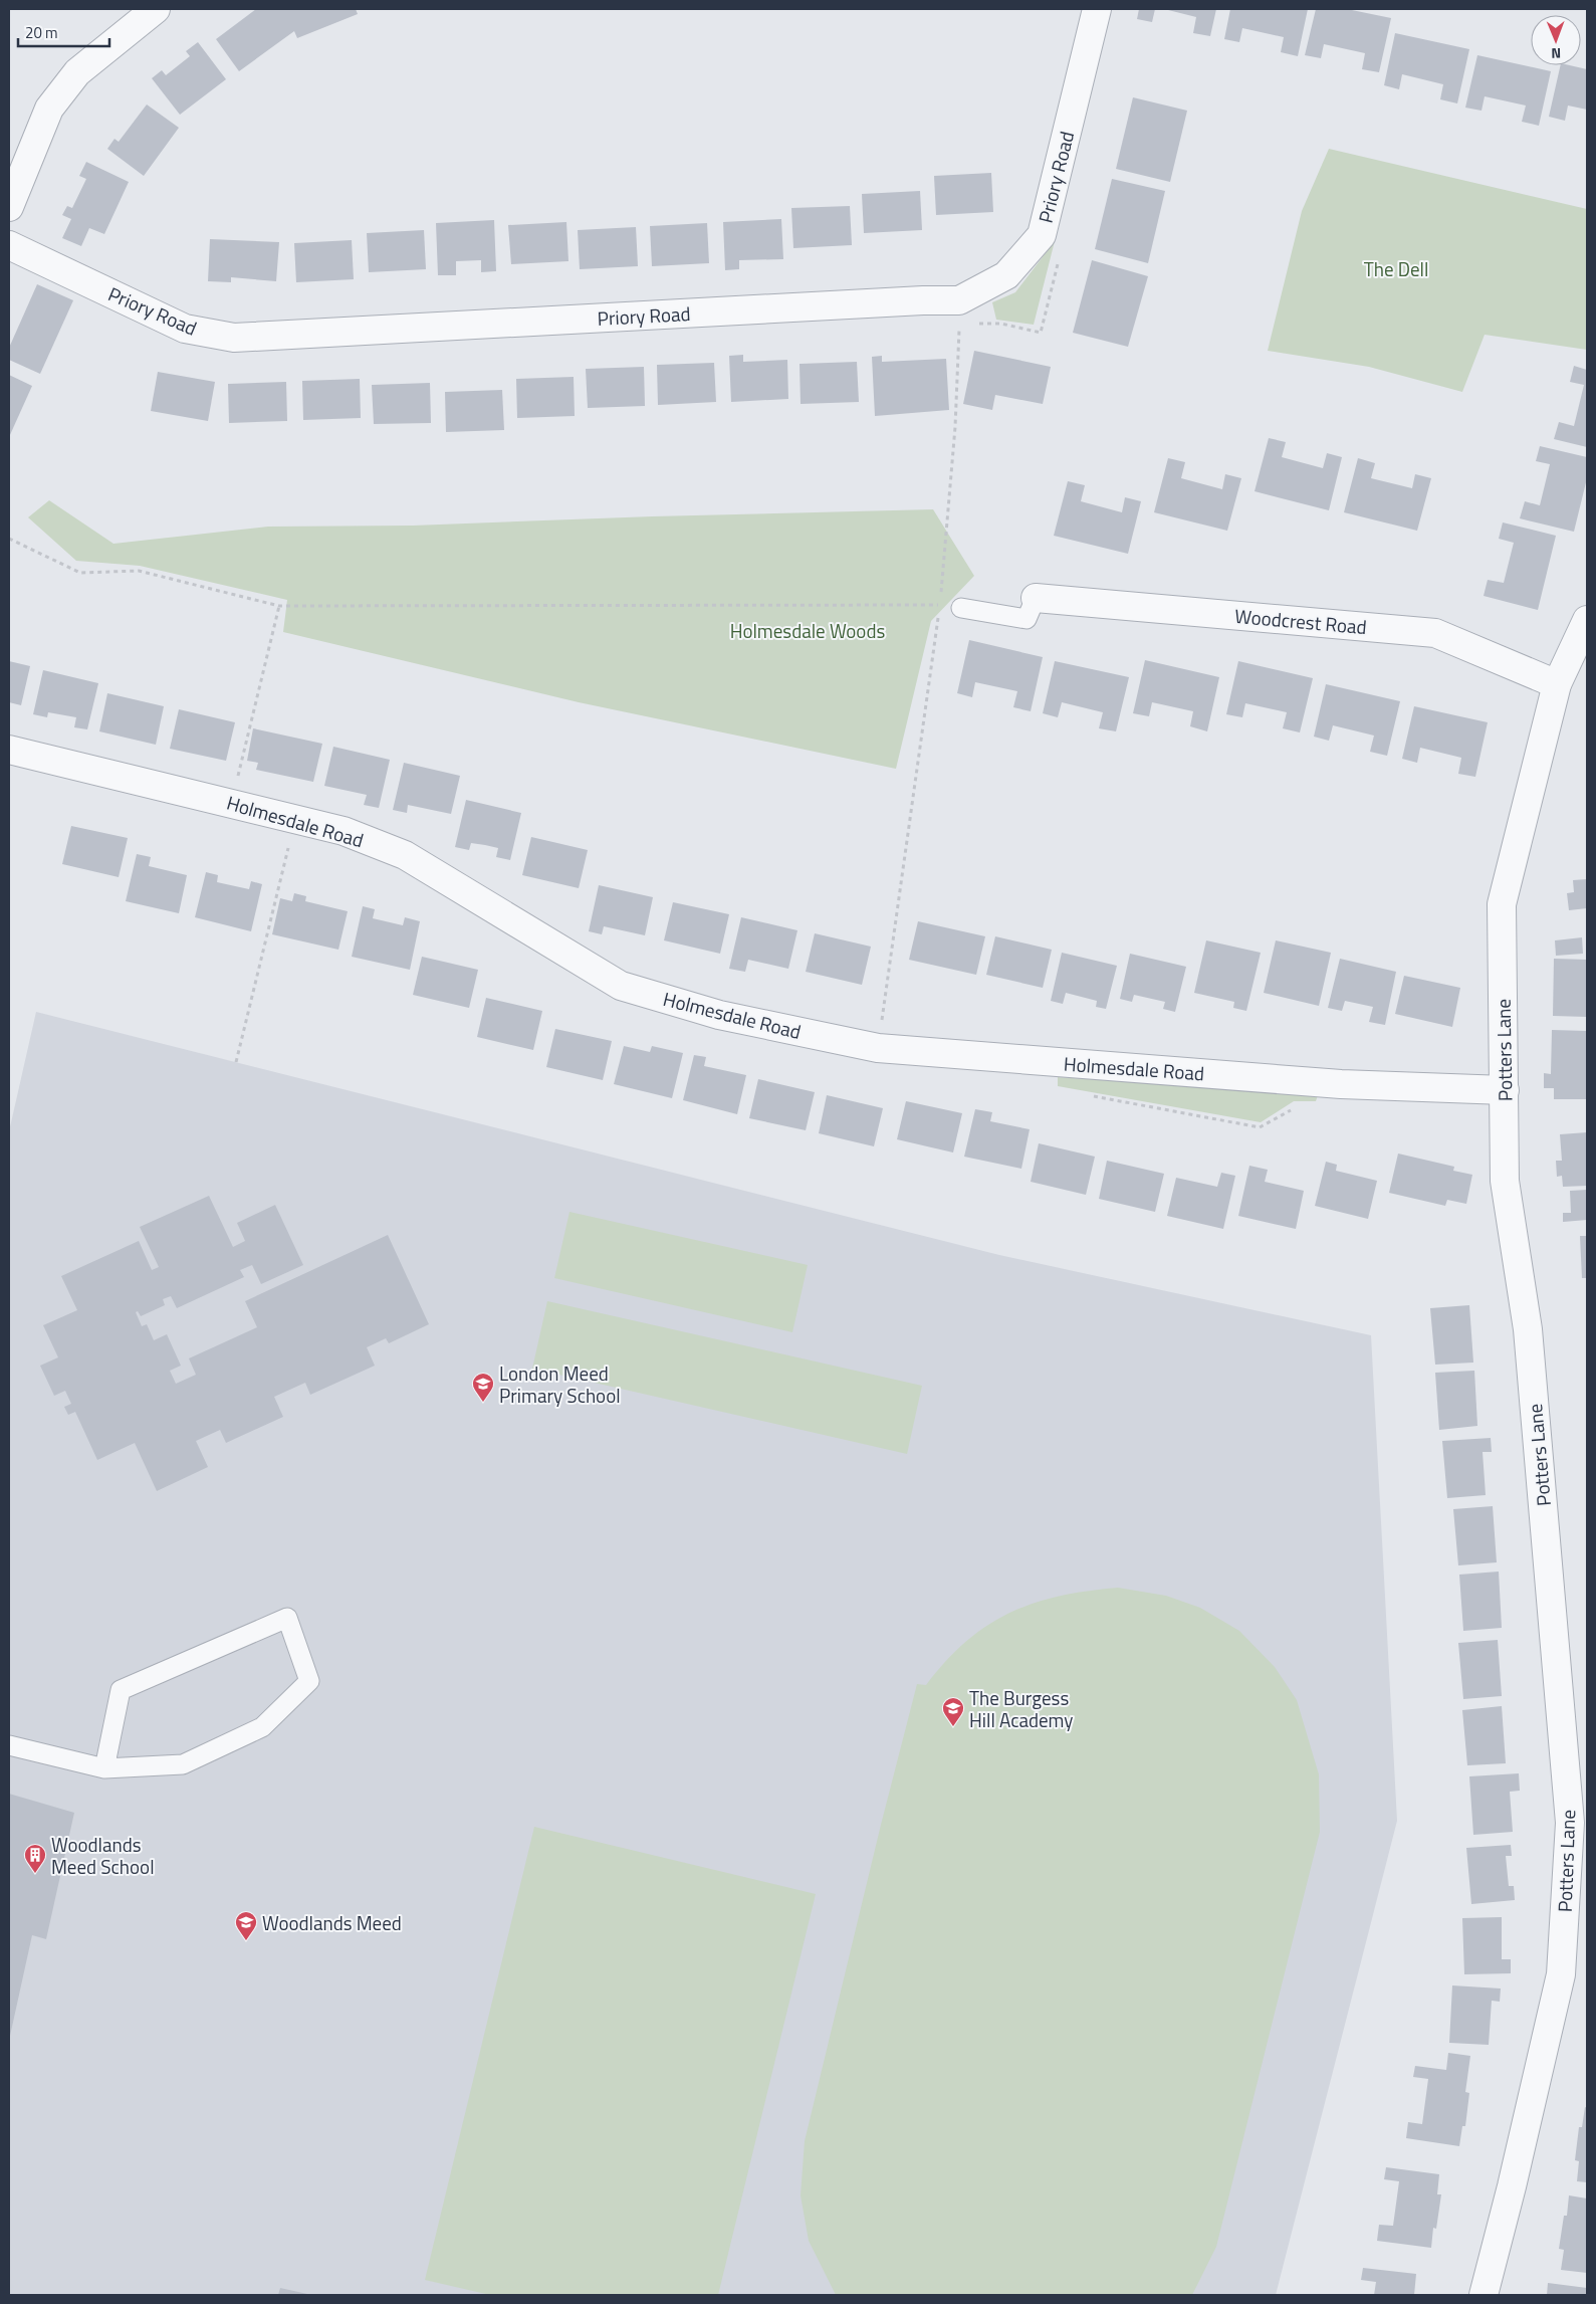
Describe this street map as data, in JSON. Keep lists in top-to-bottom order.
{
  "streets": {
    "street": [
      "Priory Road",
      "Woodcrest Road",
      "Holmesdale Road",
      "Potters Lane"
    ]
  },
  "crossings": [
    ["Woodcrest Road", "Potters Lane"],
    ["Holmesdale Road", "Potters Lane"]
  ],
  "parks": ["The Dell", "Holmesdale Woods"],
  "places": {
    "school or university": ["London Meed Primary School", "The Burgess Hill Academy", "Woodlands Meed"],
    "building": ["Woodlands Meed School"]
  },
  "scale_bar": "20 m",
  "north": "bottom"
}
